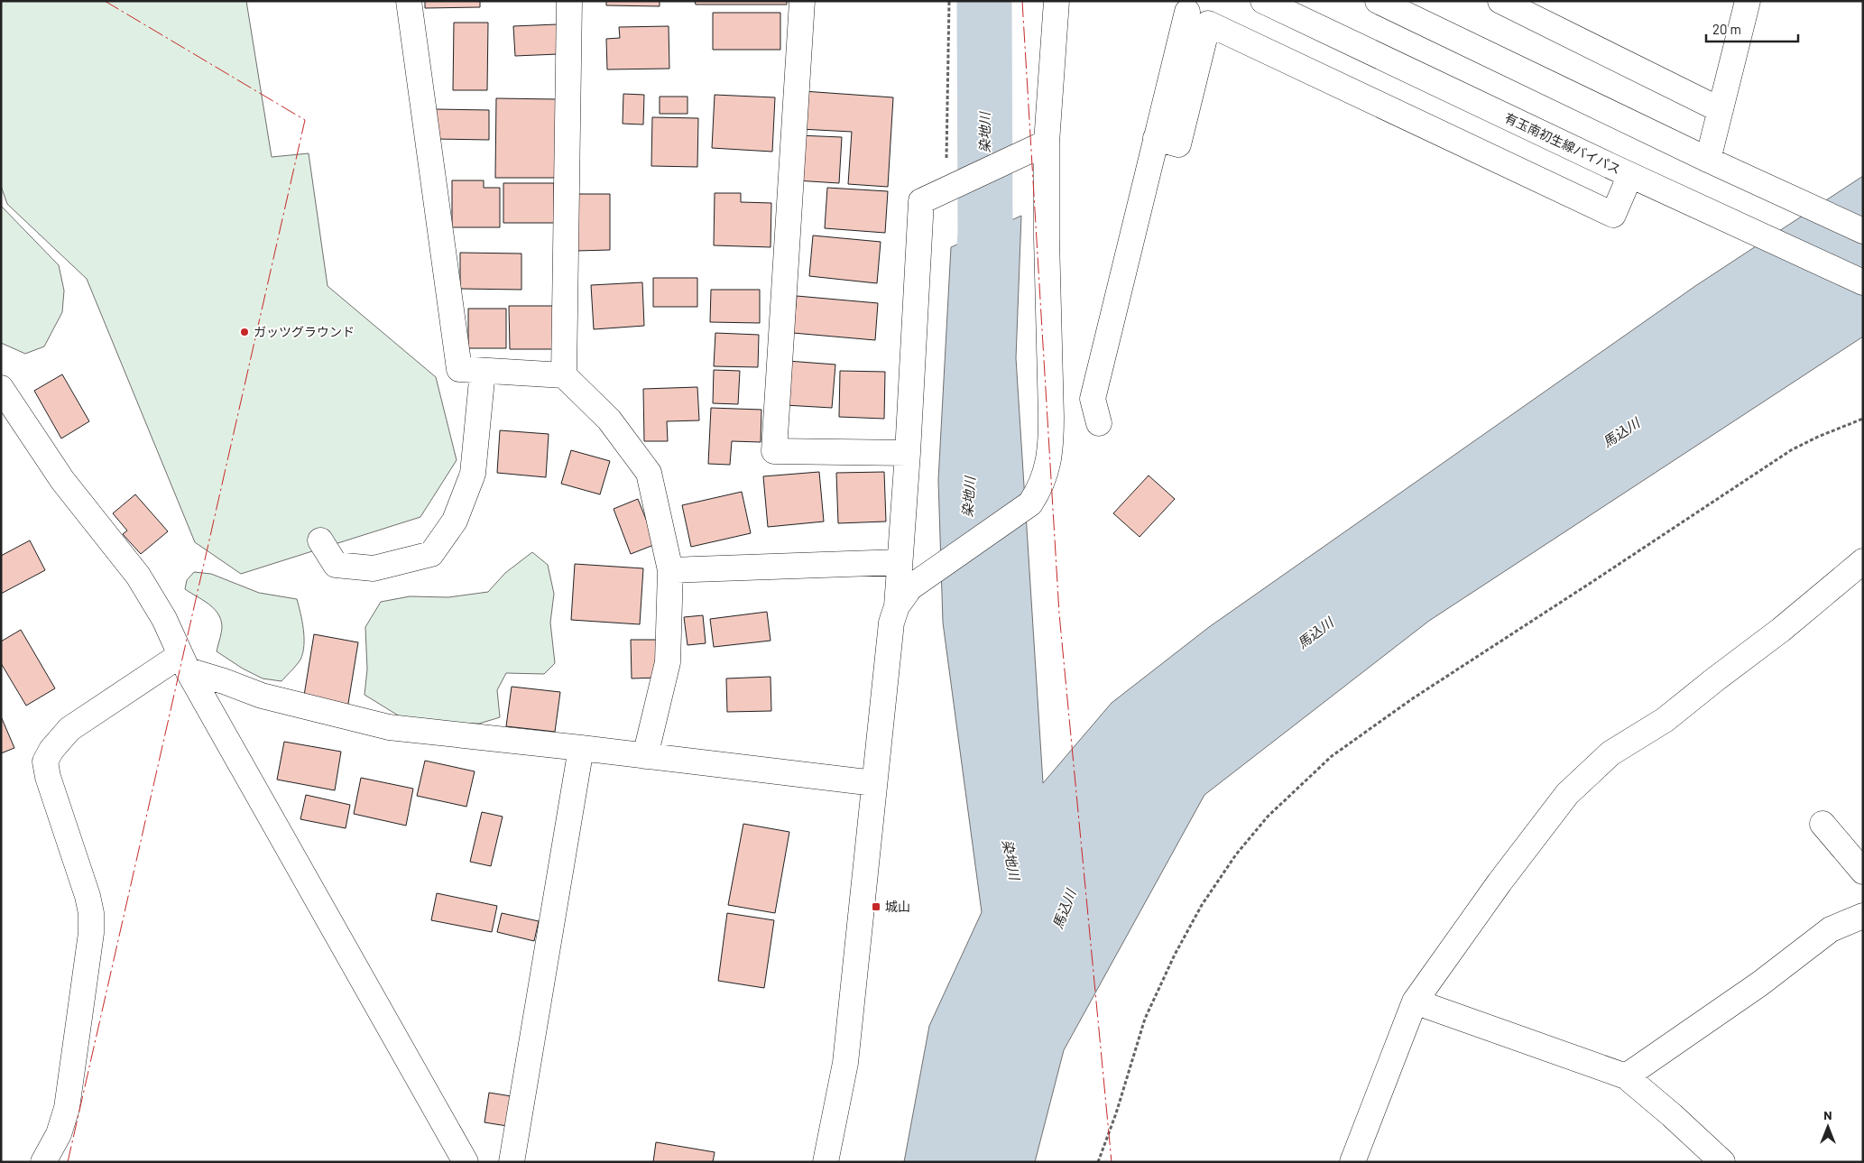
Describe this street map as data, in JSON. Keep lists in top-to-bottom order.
{
  "streets": {
    "street": ["有玉南初生線バイパス"]
  },
  "water": ["染地川", "馬込川"],
  "places": {
    "other": ["ガッツグラウンド"],
    "transit": ["城山"]
  },
  "scale_bar": "20 m",
  "north": "top"
}
